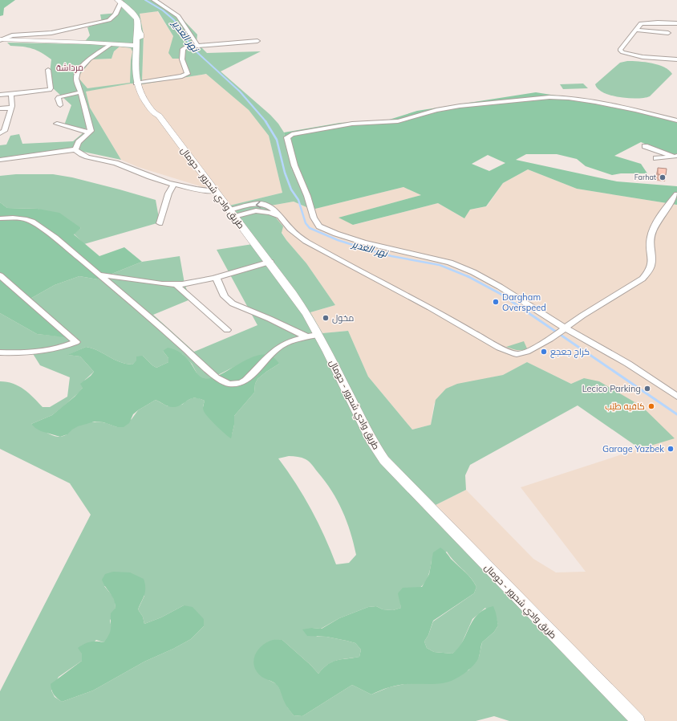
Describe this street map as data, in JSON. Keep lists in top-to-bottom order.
{
  "streets": {
    "main road": ["طريق وادي شحرور - حومال"]
  },
  "districts": ["مرداشة"],
  "water": ["نهر الغدير"],
  "places": [
    "Farhat",
    "Dargham Overspeed",
    "مخول",
    "كراج جعجع",
    "Lecico Parking",
    "كافيه طيّب",
    "Garage Yazbek"
  ]
}
